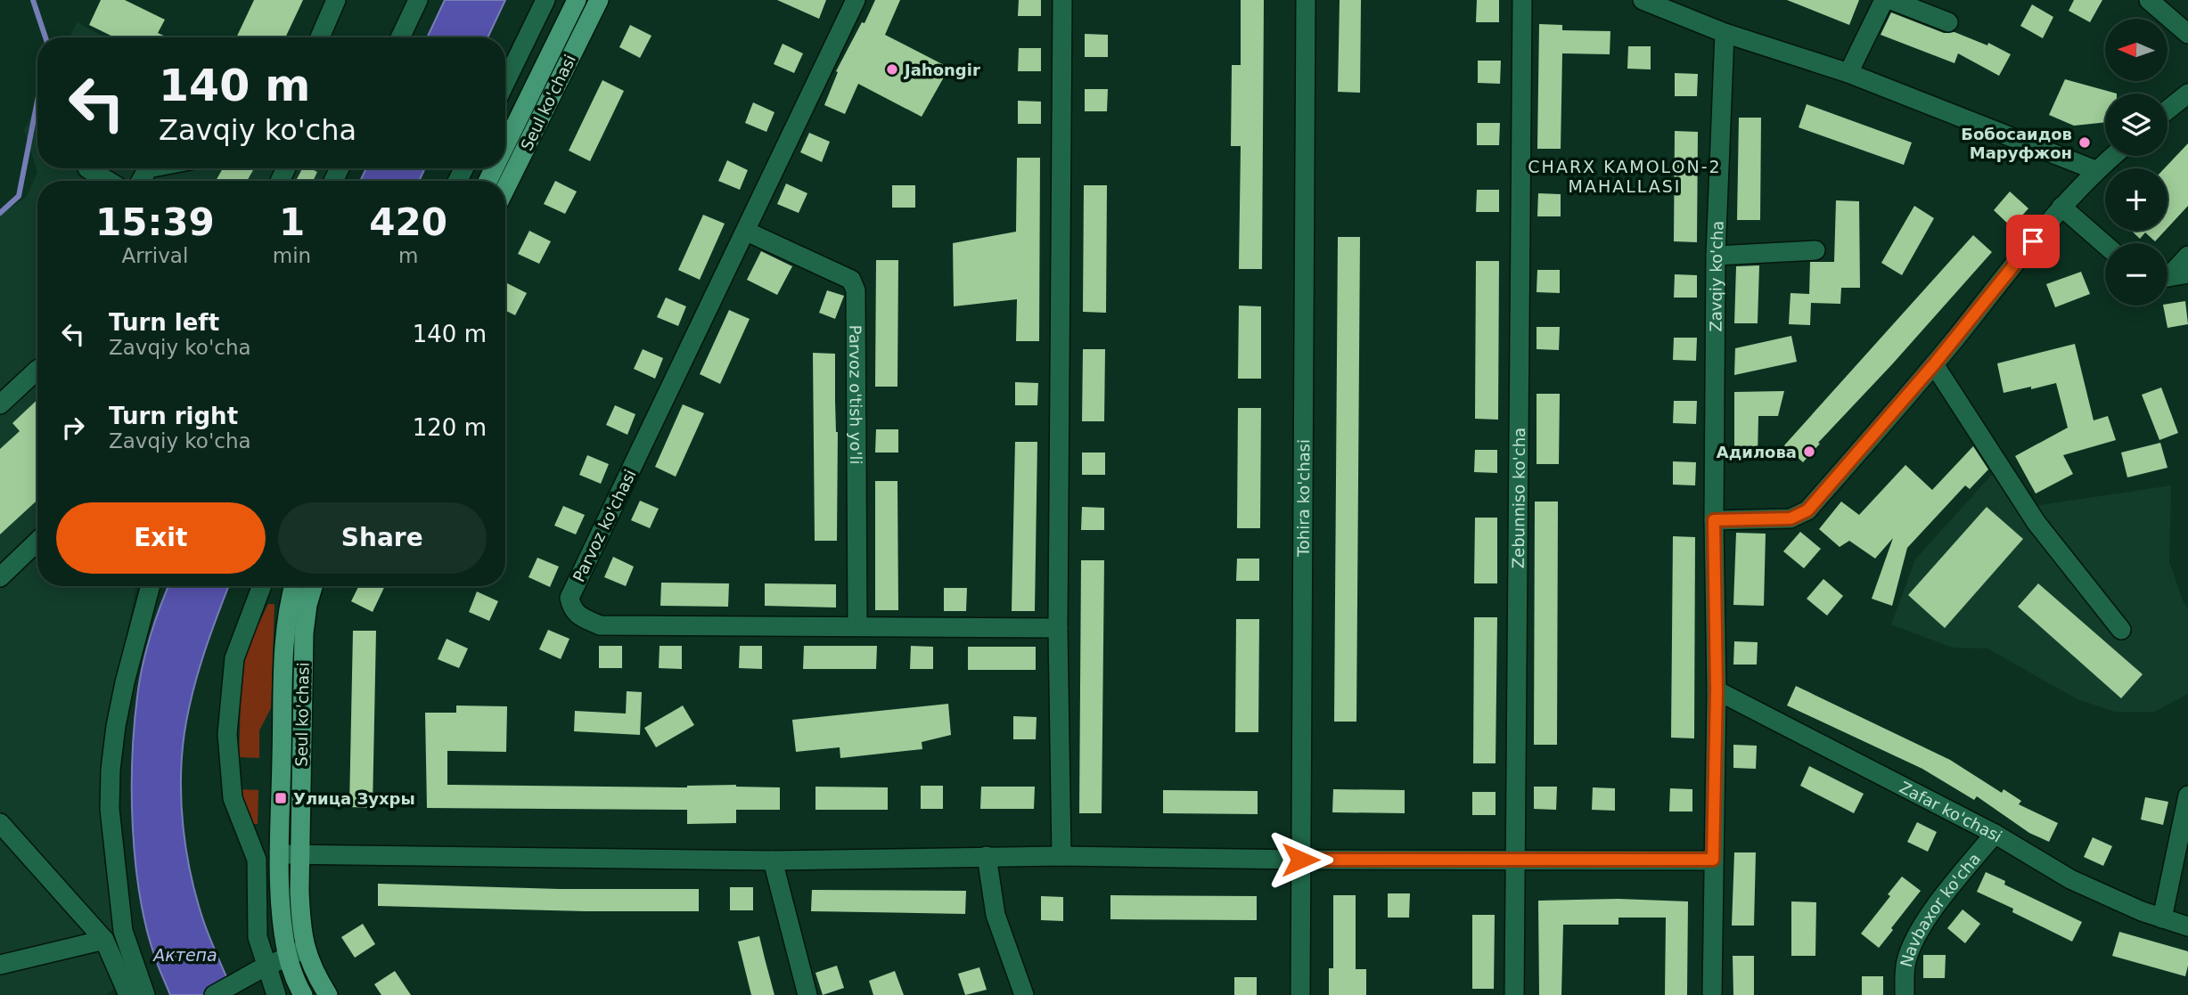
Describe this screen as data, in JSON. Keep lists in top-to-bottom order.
{
  "streets": {
    "main road": ["Seul ko'chasi"],
    "street": [
      "Zavqiy ko'cha",
      "Parvoz o'tish yo'li",
      "Tohira ko'chasi",
      "Zebunniso ko'cha",
      "Parvoz ko'chasi",
      "Zafar ko'chasi",
      "Navbaxor ko'cha"
    ]
  },
  "crossings": [
    ["Zavqiy ko'cha", "Zafar ko'chasi"],
    ["Parvoz o'tish yo'li", "Parvoz ko'chasi"],
    ["Zafar ko'chasi", "Navbaxor ko'cha"]
  ],
  "districts": ["CHARX KAMOLON-2 MAHALLASI"],
  "water": ["Актепа"],
  "places": {
    "other": ["Jahongir", "Бобосаидов Маруфжон", "Адилова"],
    "transit": ["Улица Зухры"]
  },
  "north": "left",
  "page": {
    "map_buttons": ["+", "−"],
    "turn": ["140 m", "Zavqiy ko'cha"],
    "eta": [
      "15:39",
      "Arrival",
      "1",
      "min",
      "420",
      "m"
    ],
    "list": [
      {
        "name": "Turn left",
        "note": "Zavqiy ko'cha",
        "value": "140 m"
      },
      {
        "name": "Turn right",
        "note": "Zavqiy ko'cha",
        "value": "120 m"
      }
    ],
    "buttons": ["Exit", "Share"]
  }
}
